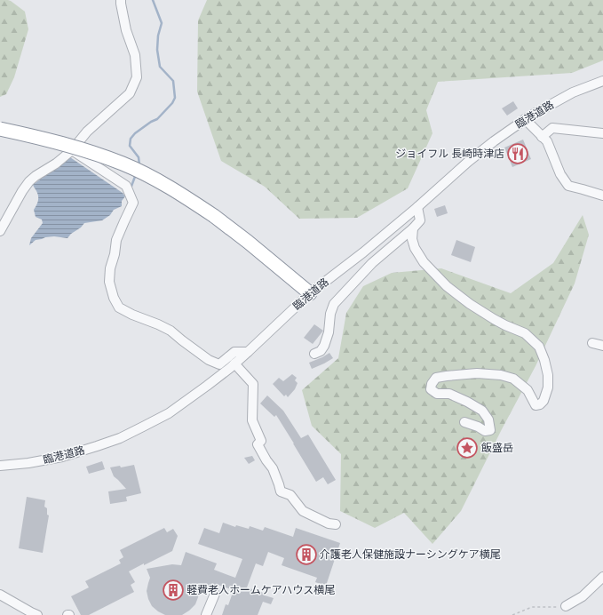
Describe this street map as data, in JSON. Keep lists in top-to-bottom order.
{
  "streets": {
    "street": ["臨港道路"]
  },
  "places": {
    "restaurant": ["ジョイフル 長崎時津店"],
    "place": ["飯盛岳"],
    "building": ["介護老人保健施設ナーシングケア横尾", "軽費老人ホームケアハウス横尾"]
  }
}
